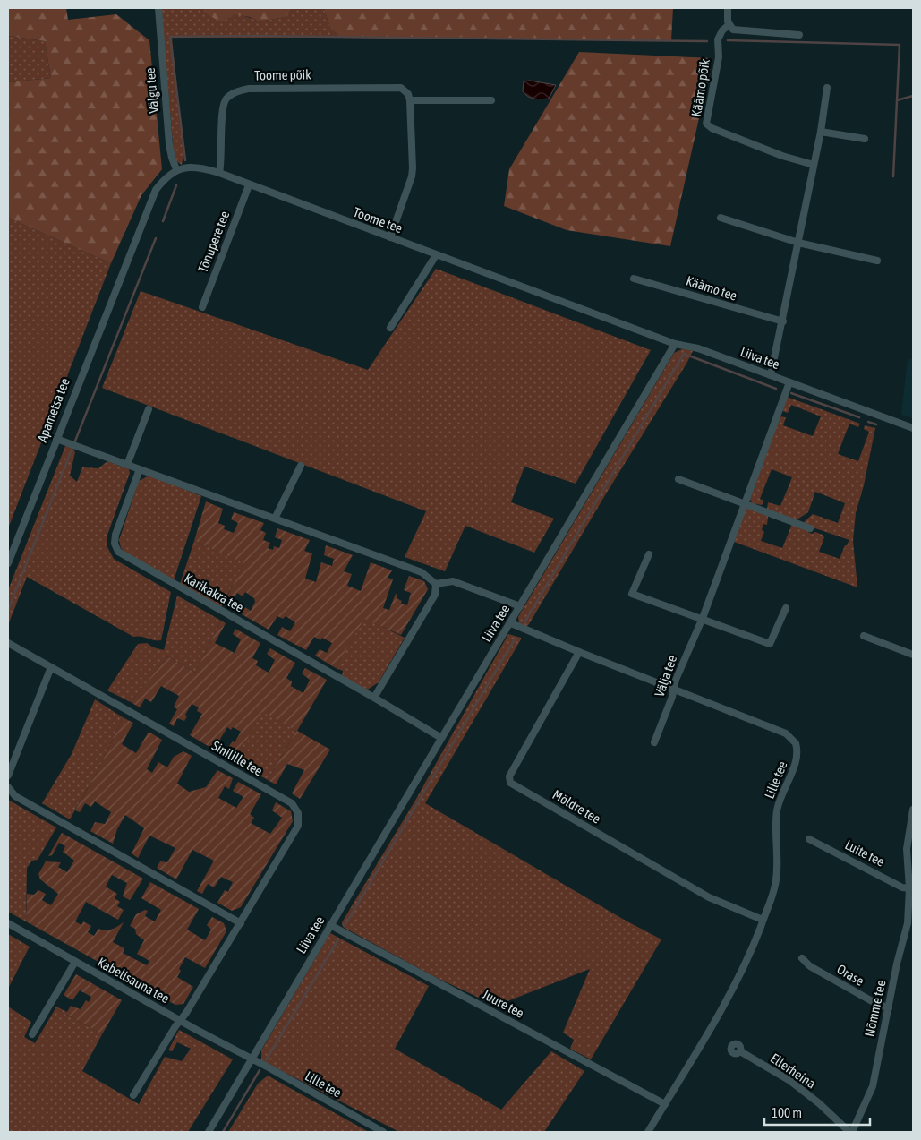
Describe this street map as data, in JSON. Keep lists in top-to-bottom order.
{
  "streets": {
    "street": [
      "Toome põik",
      "Käämo põik",
      "Välgu tee",
      "Toome tee",
      "Tõnupere tee",
      "Käämo tee",
      "Liiva tee",
      "Apametsa tee",
      "Karikakra tee",
      "Välja tee",
      "Sinilille tee",
      "Lille tee",
      "Möldre tee",
      "Luite tee",
      "Orase",
      "Kabelisauna tee",
      "Juure tee",
      "Nõmme tee",
      "Ellerheina"
    ]
  },
  "crossings": [
    ["Toome põik", "Toome tee"],
    ["Välgu tee", "Toome tee"],
    ["Välgu tee", "Apametsa tee"],
    ["Toome tee", "Tõnupere tee"],
    ["Toome tee", "Liiva tee"],
    ["Toome tee", "Apametsa tee"],
    ["Liiva tee", "Karikakra tee"],
    ["Liiva tee", "Välja tee"],
    ["Liiva tee", "Lille tee"],
    ["Liiva tee", "Kabelisauna tee"],
    ["Liiva tee", "Juure tee"],
    ["Välja tee", "Lille tee"],
    ["Sinilille tee", "Kabelisauna tee"],
    ["Lille tee", "Möldre tee"],
    ["Lille tee", "Kabelisauna tee"],
    ["Lille tee", "Juure tee"],
    ["Luite tee", "Nõmme tee"],
    ["Orase", "Nõmme tee"],
    ["Nõmme tee", "Ellerheina"]
  ],
  "scale_bar": "100 m"
}
